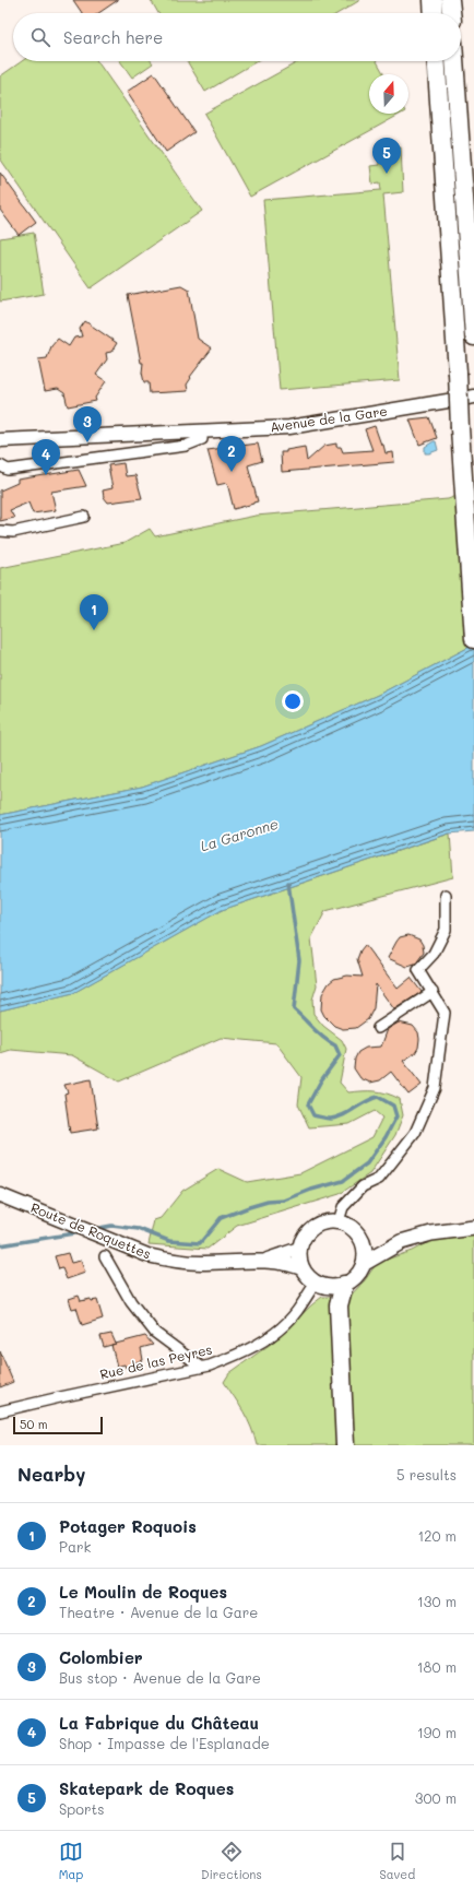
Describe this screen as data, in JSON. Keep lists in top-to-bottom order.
{
  "streets": {
    "street": ["Avenue de la Gare", "Route de Roquettes", "Rue de las Peyres"]
  },
  "crossings": [
    ["Route de Roquettes", "Rue de las Peyres"]
  ],
  "water": ["La Garonne"],
  "scale_bar": "50 m",
  "north": "top",
  "page": {
    "search": "Search here",
    "pins": [
      "5",
      "3",
      "2",
      "4",
      "1"
    ],
    "scale": "50 m",
    "heading": ["Nearby", "5 results"],
    "list": [
      {
        "mark": "1",
        "name": "Potager Roquois",
        "note": "Park",
        "value": "120 m"
      },
      {
        "mark": "2",
        "name": "Le Moulin de Roques",
        "note": "Theatre · Avenue de la Gare",
        "value": "130 m"
      },
      {
        "mark": "3",
        "name": "Colombier",
        "note": "Bus stop · Avenue de la Gare",
        "value": "180 m"
      },
      {
        "mark": "4",
        "name": "La Fabrique du Château",
        "note": "Shop · Impasse de l'Esplanade",
        "value": "190 m"
      },
      {
        "mark": "5",
        "name": "Skatepark de Roques",
        "note": "Sports",
        "value": "300 m"
      }
    ],
    "nav": ["Map", "Directions", "Saved"]
  }
}
